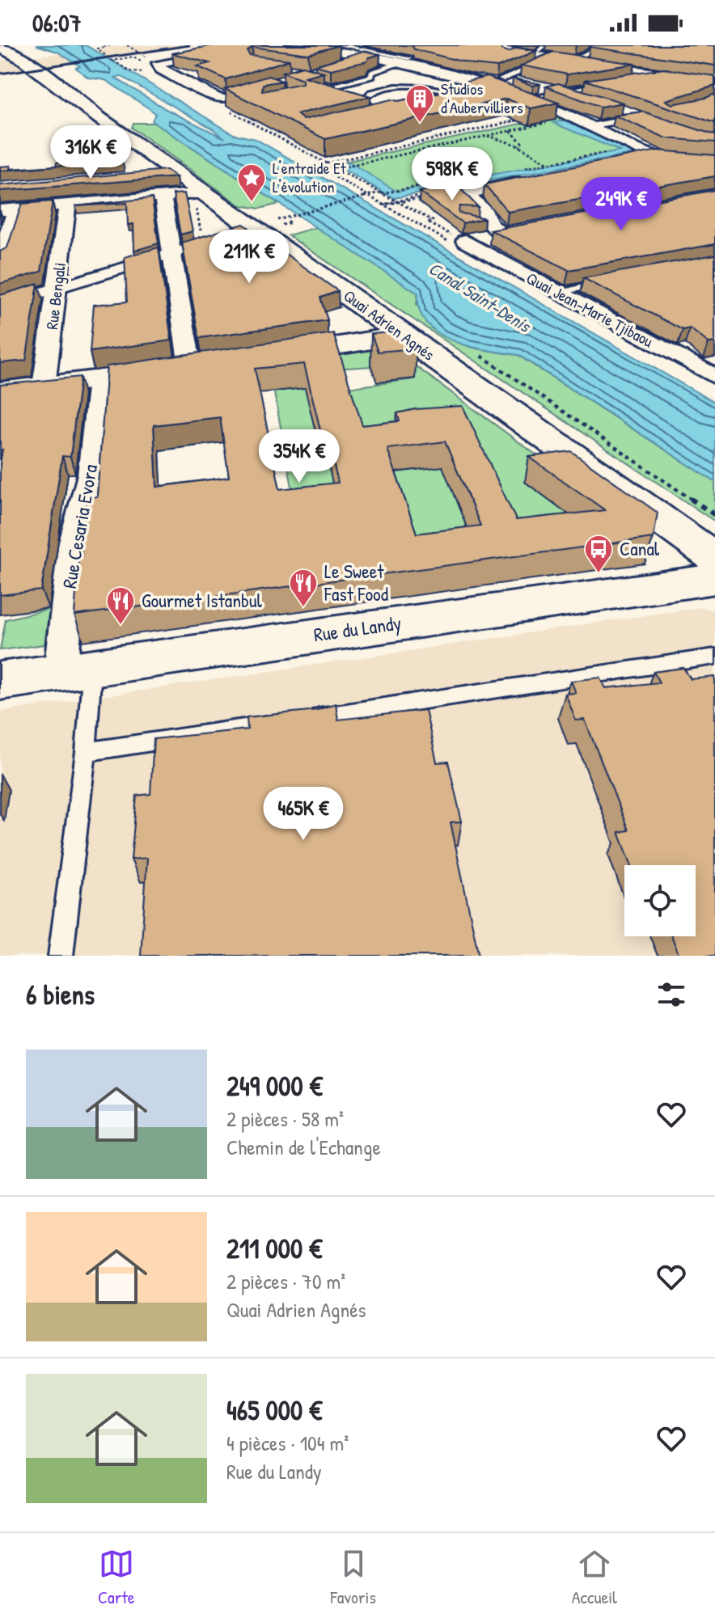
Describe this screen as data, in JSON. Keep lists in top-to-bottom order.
{
  "streets": {
    "street": [
      "Rue Bengali",
      "Quai Jean-Marie Tjibaou",
      "Quai Adrien Agnés",
      "Rue Cesaria Evora",
      "Rue du Landy"
    ]
  },
  "crossings": [
    ["Rue Cesaria Evora", "Rue du Landy"]
  ],
  "water": ["Canal Saint-Denis"],
  "places": {
    "building": ["Studios d'Aubervilliers"],
    "place": ["L'entraide Et L'évolution"],
    "bus stop": ["Canal"],
    "restaurant": ["Le Sweet Fast Food", "Gourmet Istanbul"]
  },
  "page": {
    "status": "06:07",
    "price": [
      "316K €",
      "598K €",
      "249K €",
      "211K €",
      "354K €",
      "465K €"
    ],
    "heading": "6 biens",
    "list": [
      {
        "name": "249 000 €",
        "note": "2 pièces · 58 m² · Chemin de l'Echange"
      },
      {
        "name": "211 000 €",
        "note": "2 pièces · 70 m² · Quai Adrien Agnés"
      },
      {
        "name": "465 000 €",
        "note": "4 pièces · 104 m² · Rue du Landy"
      }
    ],
    "tabs": ["Carte", "Favoris", "Accueil"]
  }
}
